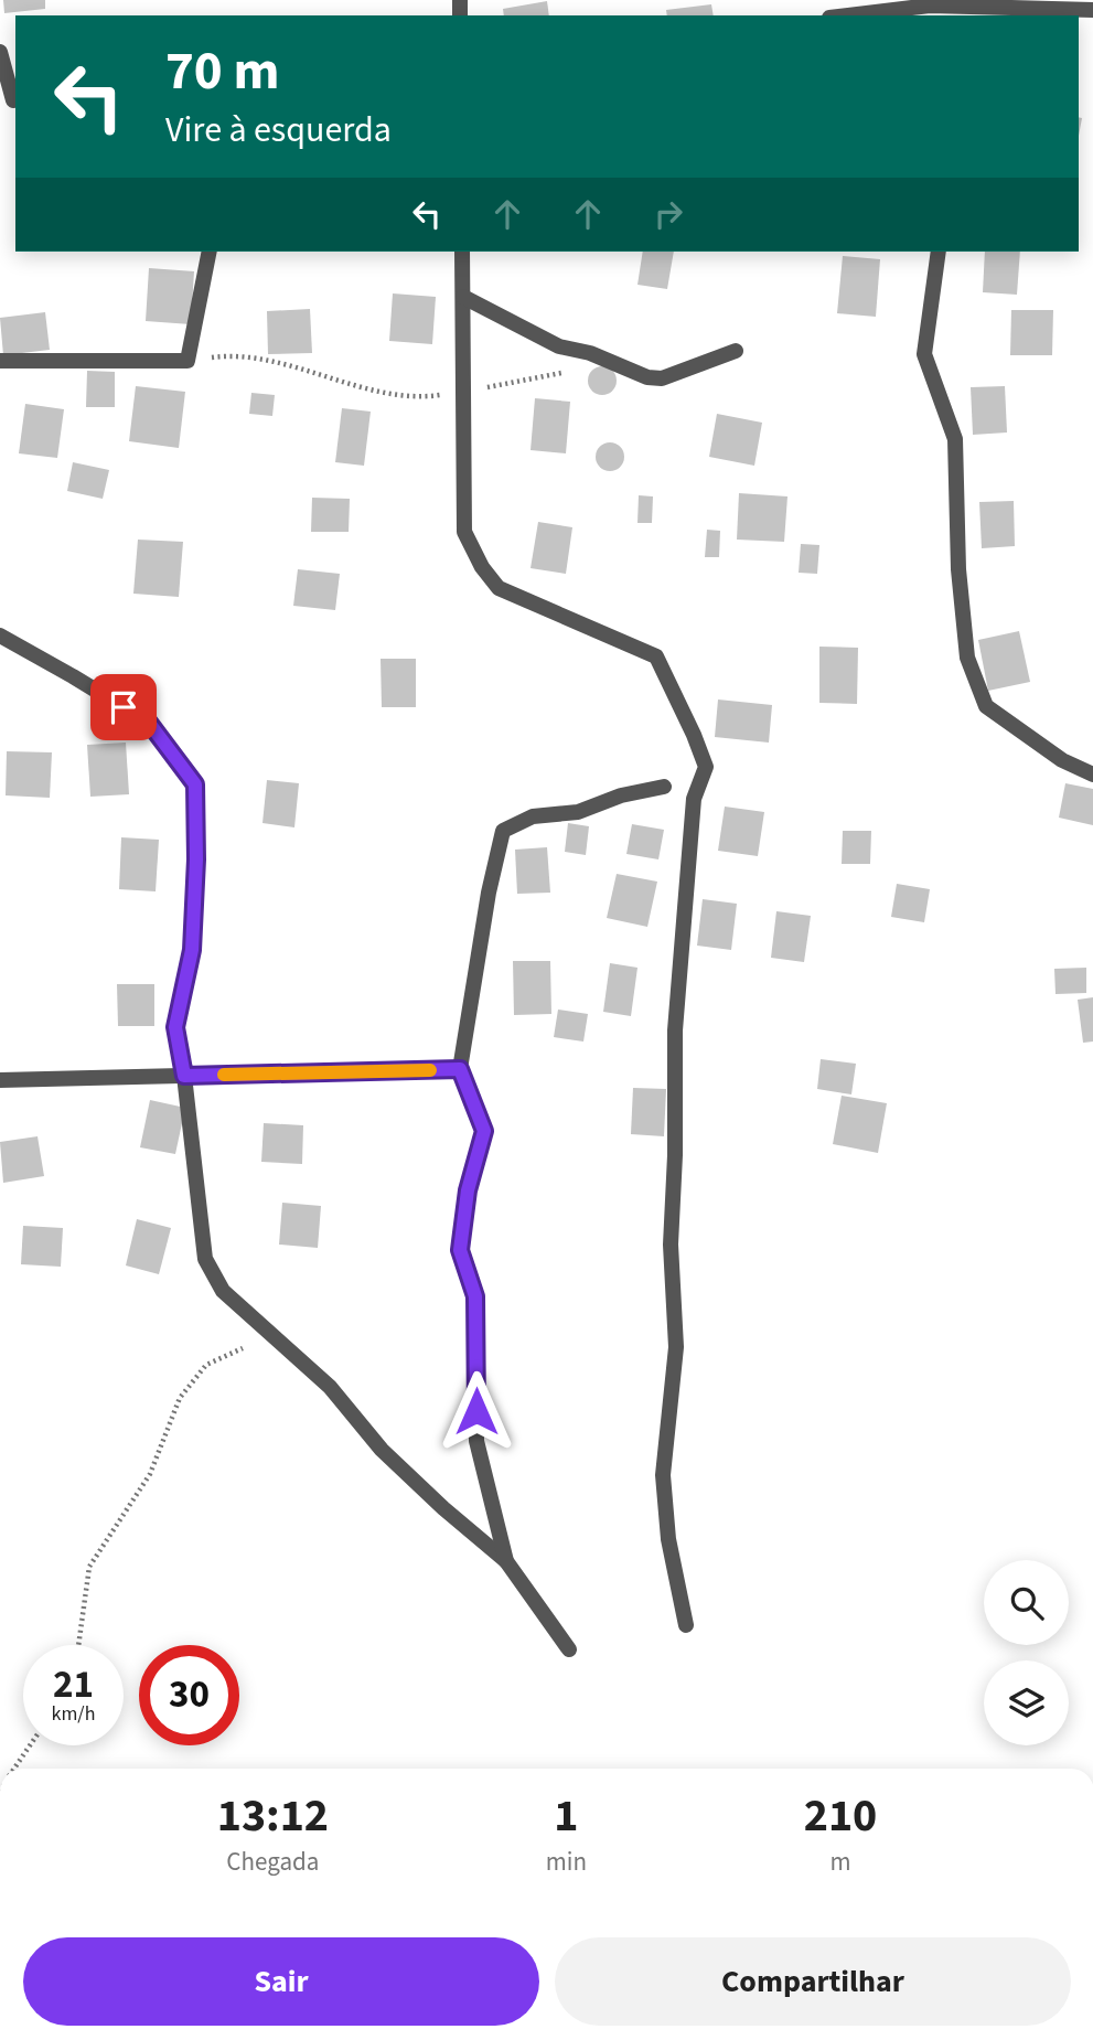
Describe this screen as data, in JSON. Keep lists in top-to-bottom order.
{
  "page": {
    "turn": ["70 m", "Vire à esquerda"],
    "speed": "21 km/h",
    "limit": "30",
    "eta": [
      "13:12",
      "Chegada",
      "1",
      "min",
      "210",
      "m"
    ],
    "buttons": ["Sair", "Compartilhar"]
  }
}
